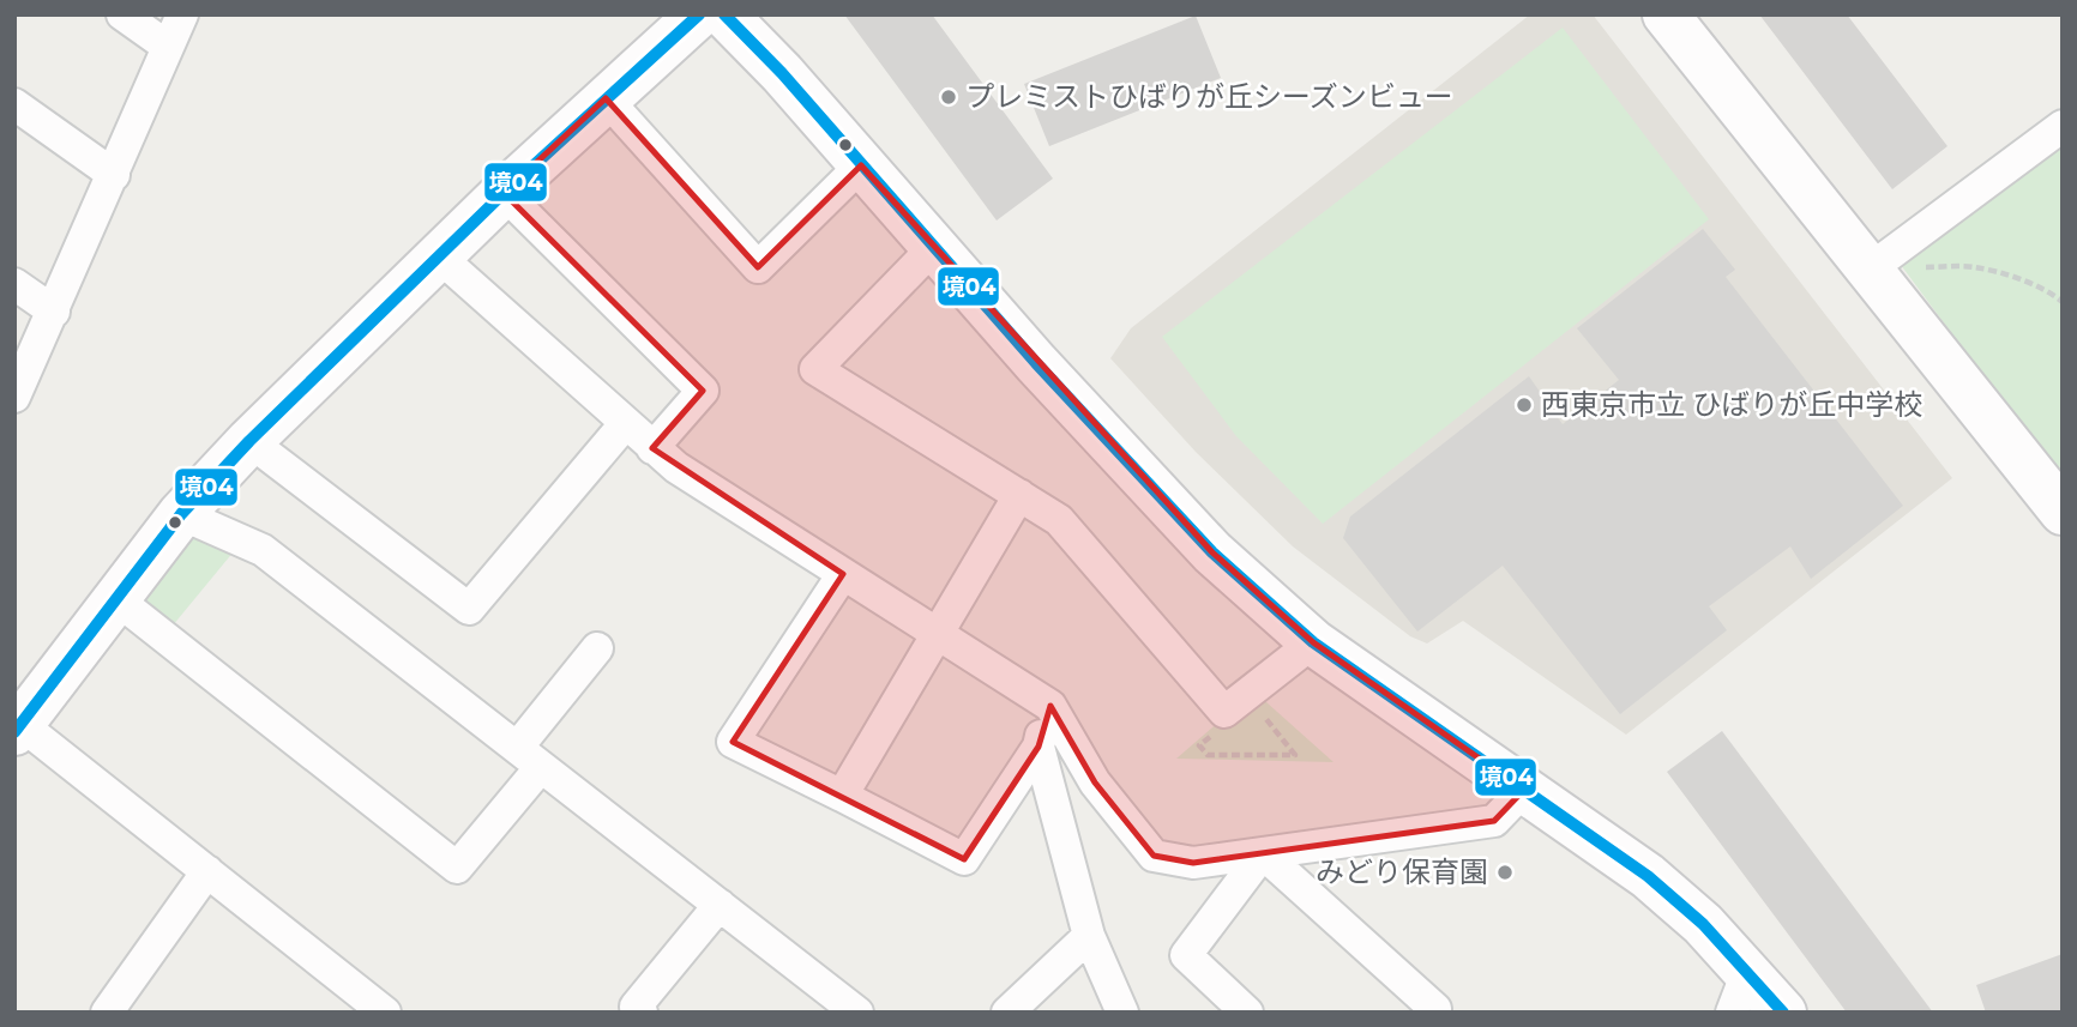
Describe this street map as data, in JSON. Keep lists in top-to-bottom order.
{
  "places": ["プレミストひばりが丘シーズンビュー", "西東京市立 ひばりが丘中学校", "みどり保育園"],
  "lines": ["transit line 境04"]
}
